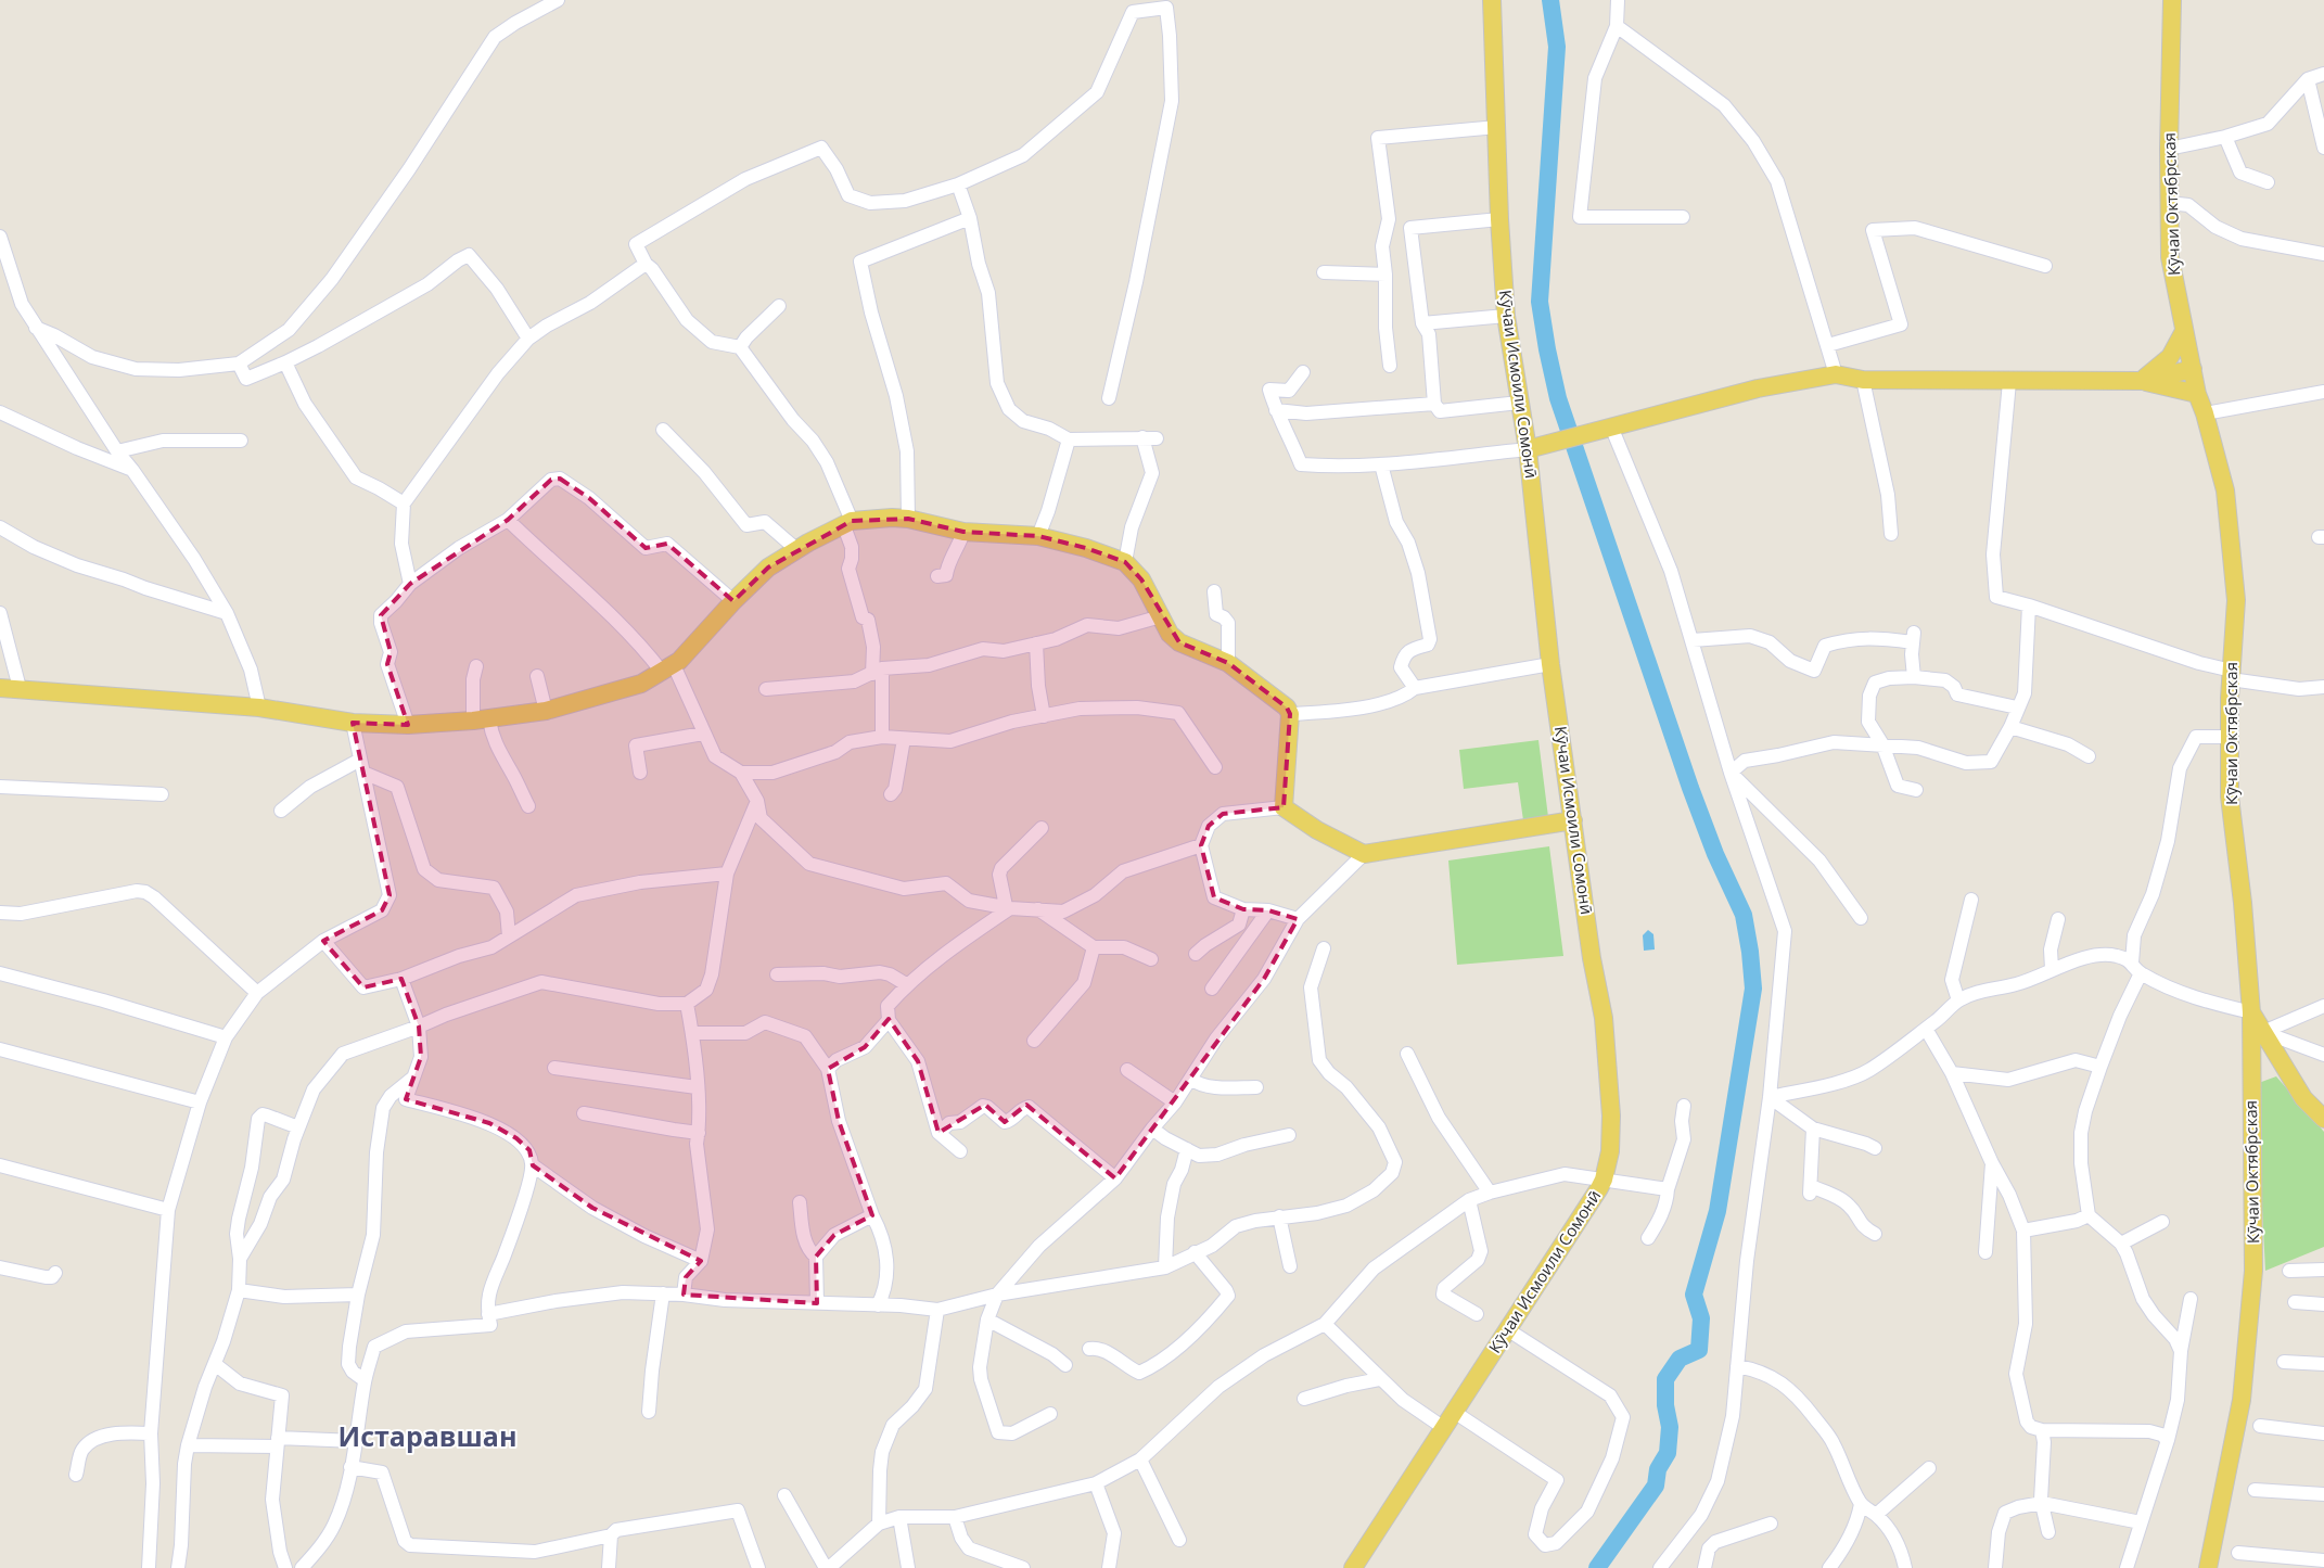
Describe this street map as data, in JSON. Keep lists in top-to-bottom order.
{
  "streets": {
    "main road": ["Кӯчаи Октябрская", "Кӯчаи Исмоили Сомонӣ"]
  },
  "districts": ["Истаравшан"]
}
